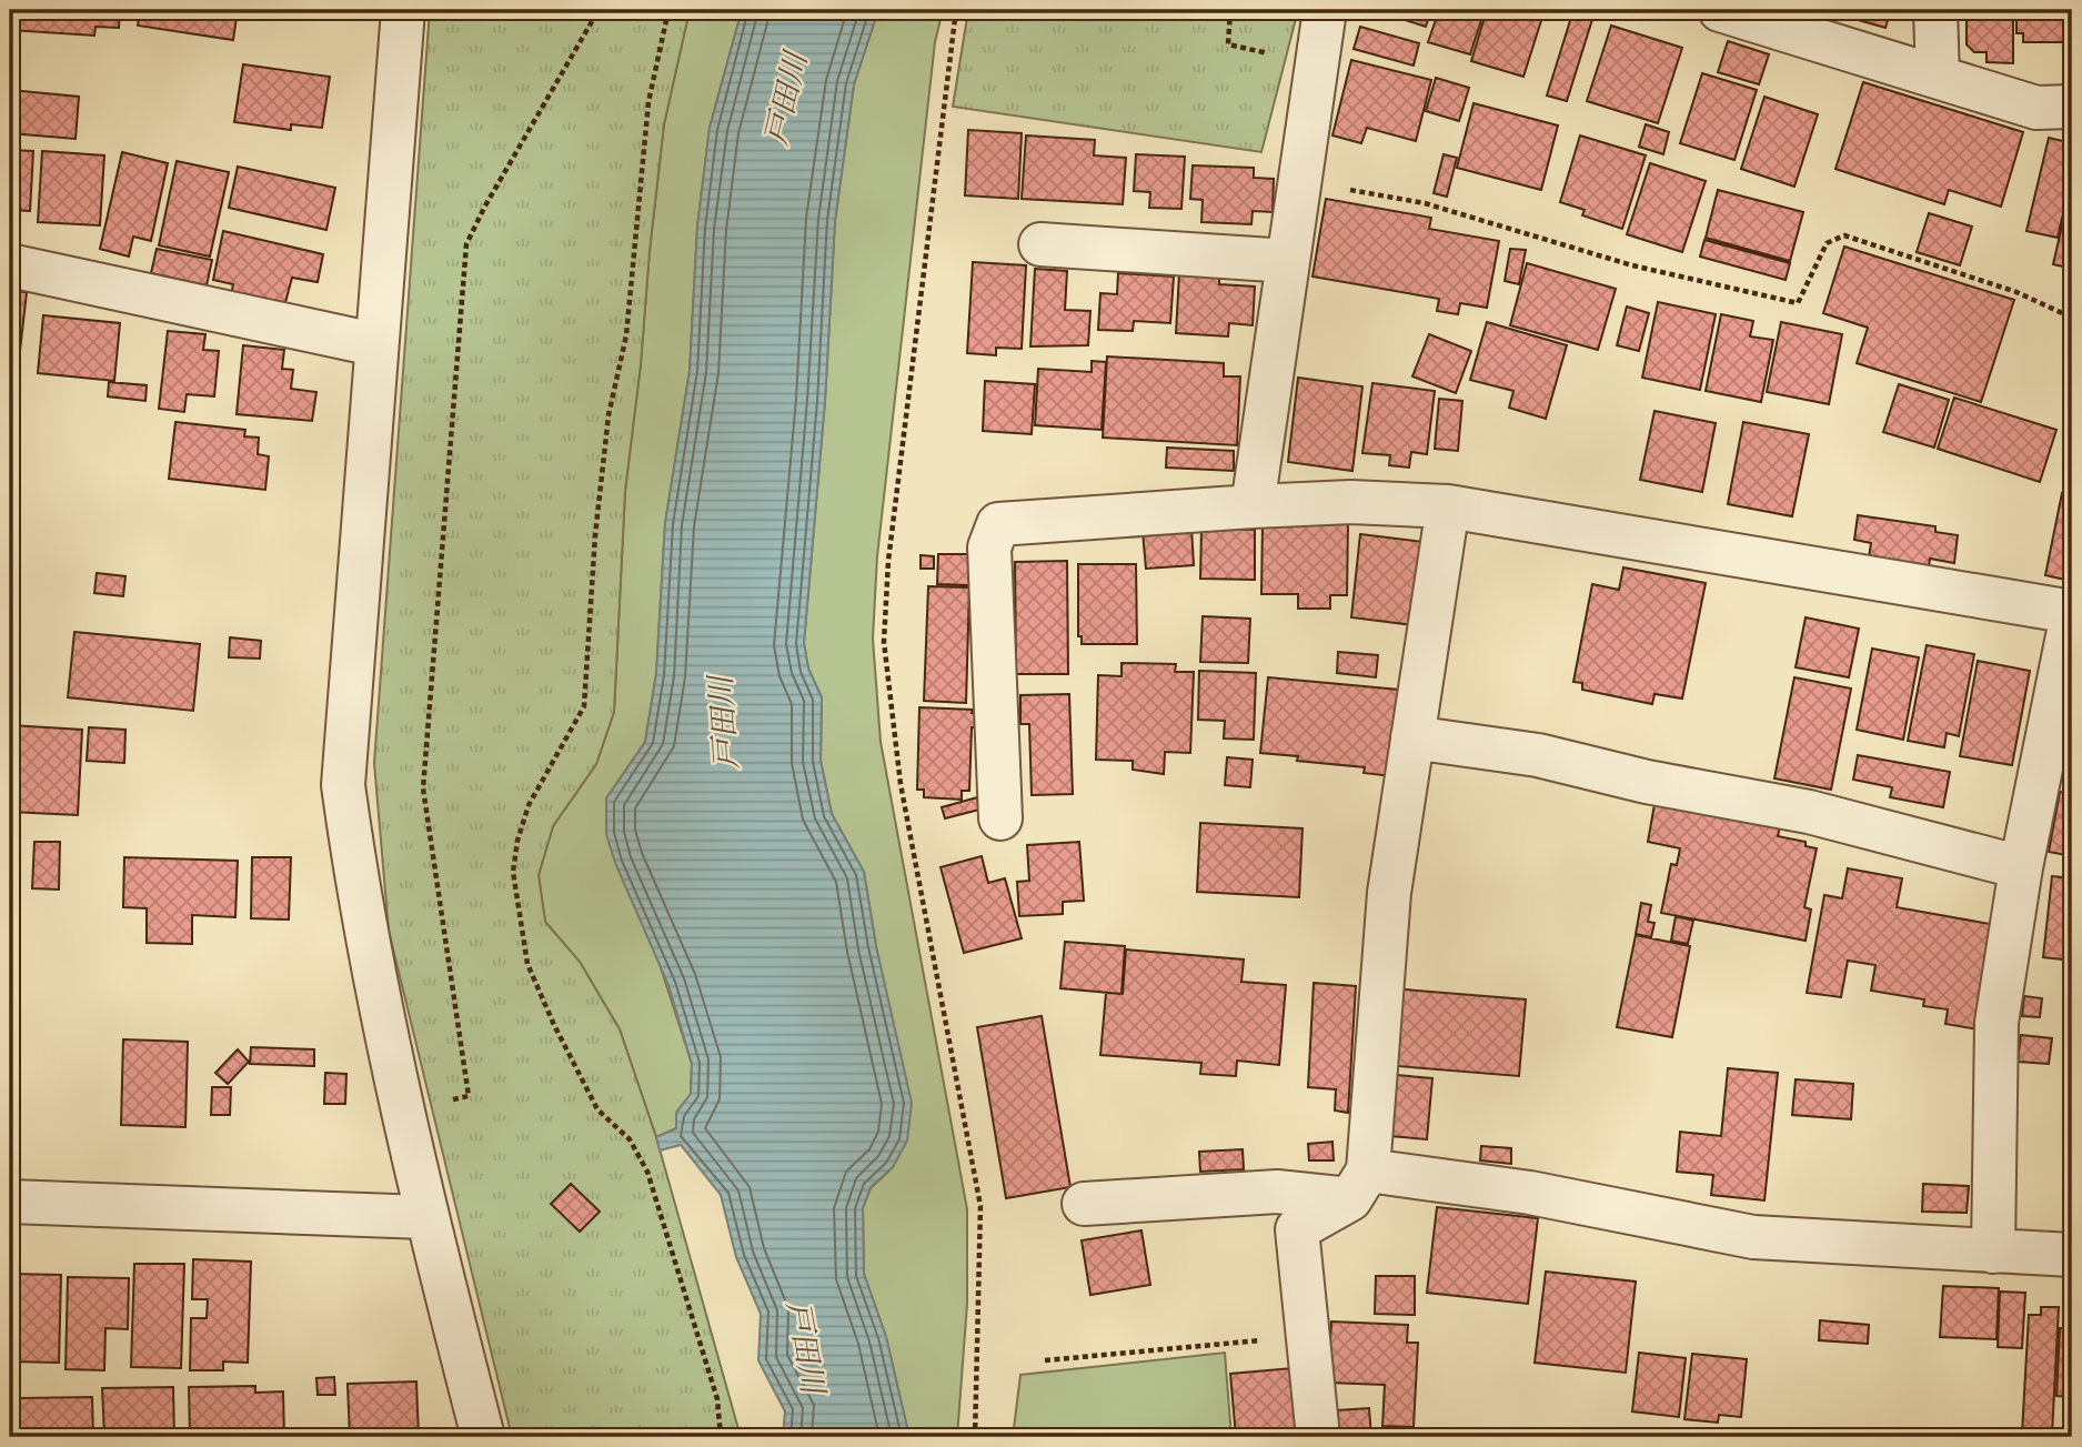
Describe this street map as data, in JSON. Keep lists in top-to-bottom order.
{
  "water": ["戸田川"]
}
